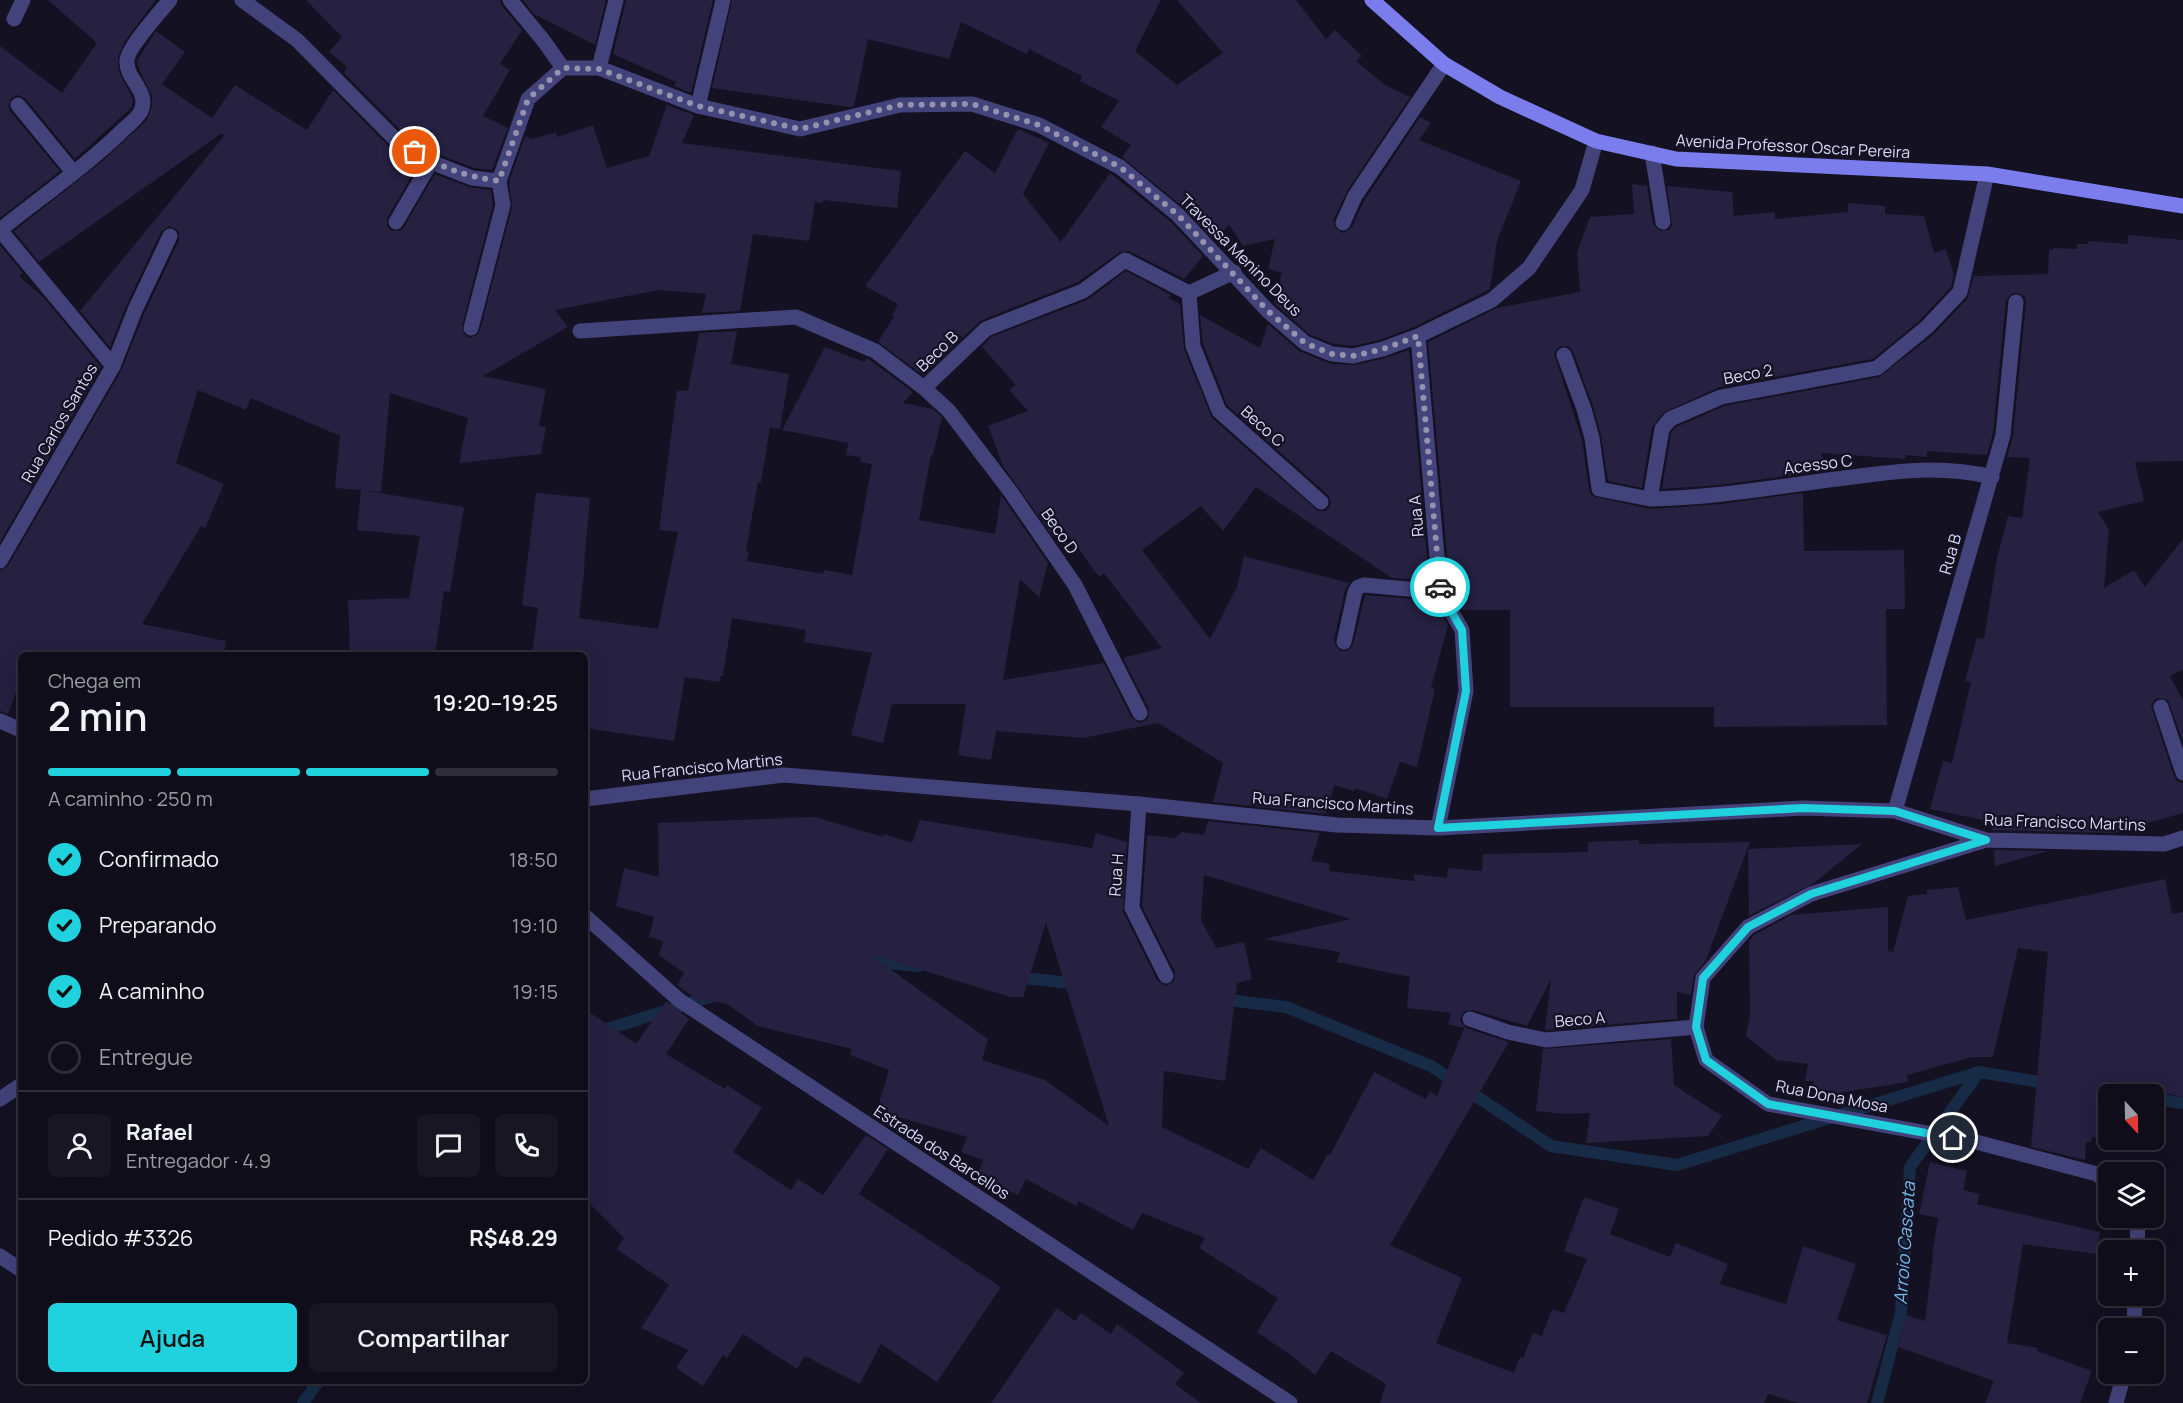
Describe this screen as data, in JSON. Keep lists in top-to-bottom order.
{
  "streets": {
    "main road": ["Avenida Professor Oscar Pereira"],
    "street": [
      "Travessa Menino Deus",
      "Beco B",
      "Beco 2",
      "Rua Carlos Santos",
      "Beco C",
      "Acesso C",
      "Rua A",
      "Beco D",
      "Rua B",
      "Rua Francisco Martins",
      "Rua H",
      "Beco A",
      "Rua Dona Mosa",
      "Estrada dos Barcellos"
    ]
  },
  "crossings": [
    ["Avenida Professor Oscar Pereira", "Travessa Menino Deus"],
    ["Avenida Professor Oscar Pereira", "Beco 2"],
    ["Travessa Menino Deus", "Rua A"],
    ["Beco B", "Beco C"],
    ["Beco B", "Beco D"],
    ["Beco 2", "Acesso C"],
    ["Acesso C", "Rua B"],
    ["Rua A", "Rua Francisco Martins"],
    ["Rua B", "Rua Francisco Martins"],
    ["Rua Francisco Martins", "Rua H"],
    ["Rua Francisco Martins", "Rua Dona Mosa"],
    ["Beco A", "Rua Dona Mosa"]
  ],
  "water": ["Arroio Cascata"],
  "north": "bottom",
  "page": {
    "heading": ["2 min", "Chega em", "19:20–19:25"],
    "panel": [
      "Rafael",
      "Entregador · 4.9",
      "Pedido #3326",
      "R$48.29"
    ],
    "bar": "A caminho · 250 m",
    "list": [
      ["Confirmado", "18:50"],
      ["Preparando", "19:10"],
      ["A caminho", "19:15"],
      "Entregue"
    ],
    "map_buttons": ["+", "−"],
    "buttons": ["Ajuda", "Compartilhar"]
  }
}
